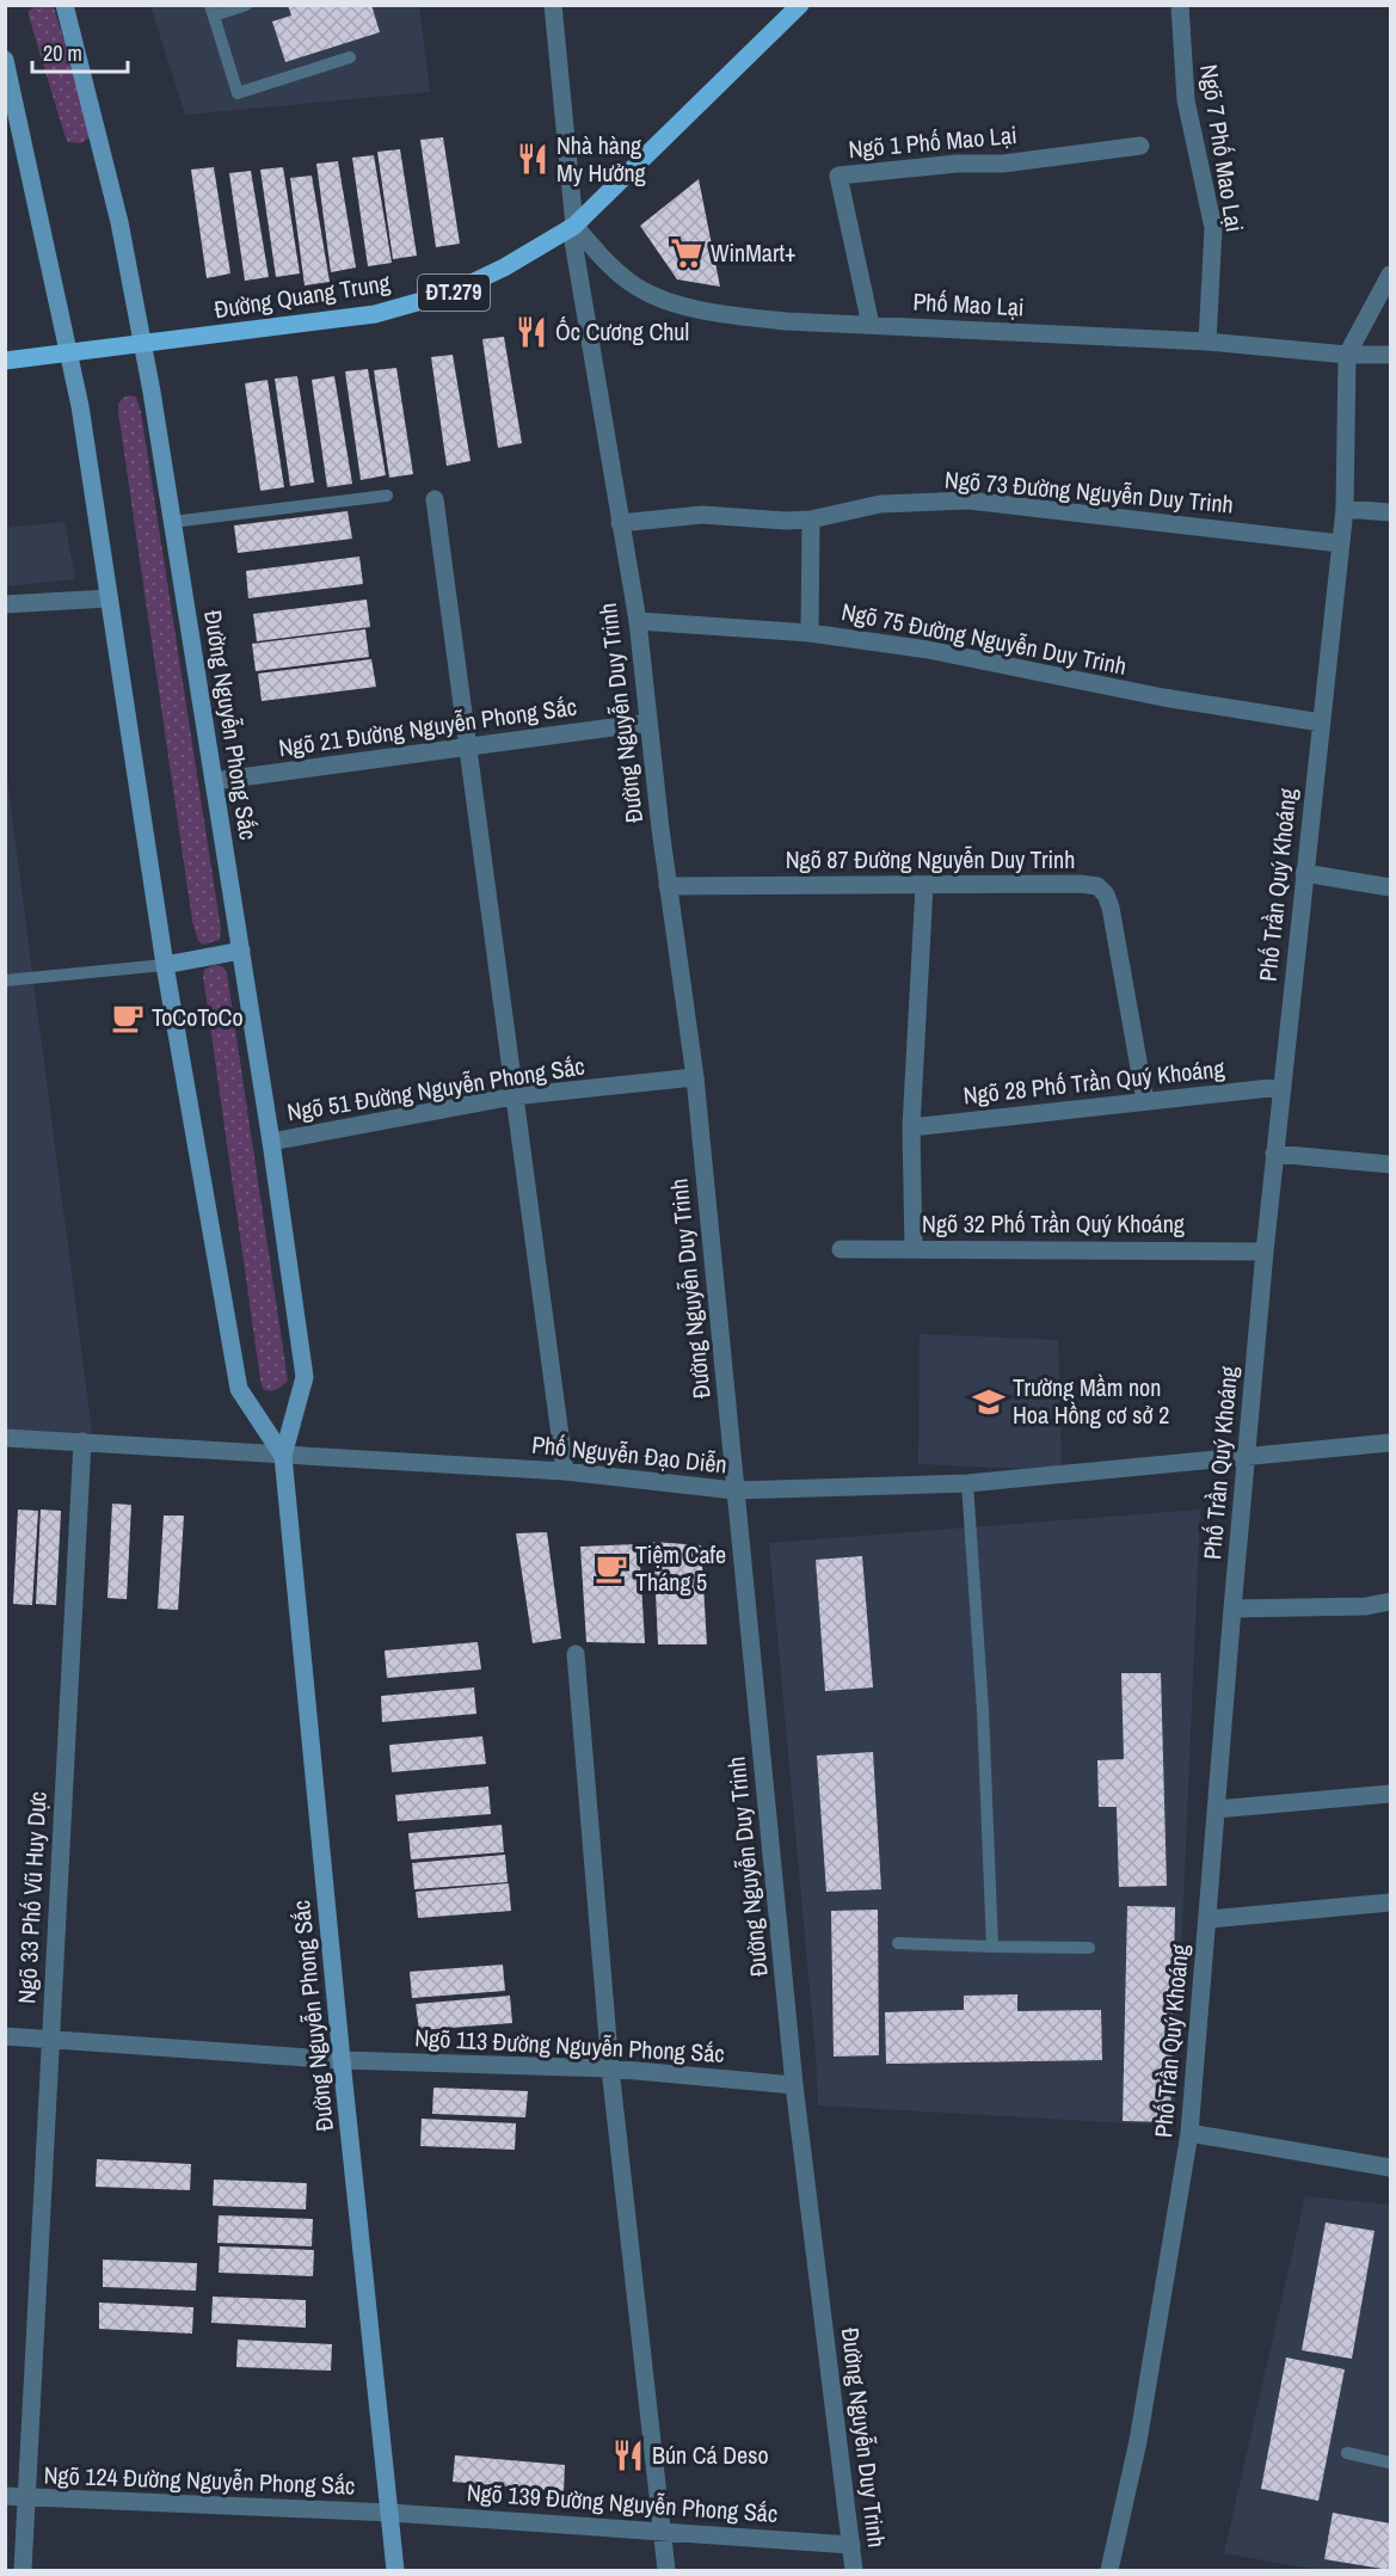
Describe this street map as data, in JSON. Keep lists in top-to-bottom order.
{
  "streets": {
    "main road": ["ĐT.279", "Đường Quang Trung", "Đường Nguyễn Phong Sắc"],
    "street": [
      "Ngõ 1 Phố Mao Lại",
      "Ngõ 7 Phố Mao Lại",
      "Phố Mao Lại",
      "Ngõ 73 Đường Nguyễn Duy Trinh",
      "Ngõ 75 Đường Nguyễn Duy Trinh",
      "Đường Nguyễn Duy Trinh",
      "Ngõ 21 Đường Nguyễn Phong Sắc",
      "Ngõ 87 Đường Nguyễn Duy Trinh",
      "Phố Trần Quý Khoáng",
      "Ngõ 28 Phố Trần Quý Khoáng",
      "Ngõ 51 Đường Nguyễn Phong Sắc",
      "Ngõ 32 Phố Trần Quý Khoáng",
      "Phố Nguyễn Đạo Diễn",
      "Ngõ 33 Phố Vũ Huy Dực",
      "Ngõ 113 Đường Nguyễn Phong Sắc",
      "Ngõ 124 Đường Nguyễn Phong Sắc",
      "Ngõ 139 Đường Nguyễn Phong Sắc"
    ]
  },
  "crossings": [
    ["Ngõ 1 Phố Mao Lại", "Phố Mao Lại"],
    ["Ngõ 7 Phố Mao Lại", "Phố Mao Lại"],
    ["Đường Quang Trung", "Phố Mao Lại"],
    ["Đường Quang Trung", "Đường Nguyễn Duy Trinh"],
    ["Đường Quang Trung", "Đường Nguyễn Phong Sắc"],
    ["Phố Mao Lại", "Đường Nguyễn Duy Trinh"],
    ["Phố Mao Lại", "Phố Trần Quý Khoáng"],
    ["Ngõ 73 Đường Nguyễn Duy Trinh", "Đường Nguyễn Duy Trinh"],
    ["Ngõ 73 Đường Nguyễn Duy Trinh", "Phố Trần Quý Khoáng"],
    ["Ngõ 75 Đường Nguyễn Duy Trinh", "Đường Nguyễn Duy Trinh"],
    ["Ngõ 75 Đường Nguyễn Duy Trinh", "Phố Trần Quý Khoáng"],
    ["Đường Nguyễn Duy Trinh", "Ngõ 21 Đường Nguyễn Phong Sắc"],
    ["Đường Nguyễn Duy Trinh", "Ngõ 87 Đường Nguyễn Duy Trinh"],
    ["Đường Nguyễn Duy Trinh", "Ngõ 51 Đường Nguyễn Phong Sắc"],
    ["Đường Nguyễn Duy Trinh", "Phố Nguyễn Đạo Diễn"],
    ["Đường Nguyễn Duy Trinh", "Ngõ 113 Đường Nguyễn Phong Sắc"],
    ["Đường Nguyễn Duy Trinh", "Ngõ 139 Đường Nguyễn Phong Sắc"],
    ["Đường Nguyễn Phong Sắc", "Ngõ 21 Đường Nguyễn Phong Sắc"],
    ["Đường Nguyễn Phong Sắc", "Ngõ 51 Đường Nguyễn Phong Sắc"],
    ["Đường Nguyễn Phong Sắc", "Phố Nguyễn Đạo Diễn"],
    ["Đường Nguyễn Phong Sắc", "Ngõ 113 Đường Nguyễn Phong Sắc"],
    ["Đường Nguyễn Phong Sắc", "Ngõ 124 Đường Nguyễn Phong Sắc"],
    ["Đường Nguyễn Phong Sắc", "Ngõ 139 Đường Nguyễn Phong Sắc"],
    ["Ngõ 87 Đường Nguyễn Duy Trinh", "Ngõ 28 Phố Trần Quý Khoáng"],
    ["Phố Trần Quý Khoáng", "Ngõ 28 Phố Trần Quý Khoáng"],
    ["Phố Trần Quý Khoáng", "Ngõ 32 Phố Trần Quý Khoáng"],
    ["Phố Trần Quý Khoáng", "Phố Nguyễn Đạo Diễn"],
    ["Phố Nguyễn Đạo Diễn", "Ngõ 33 Phố Vũ Huy Dực"],
    ["Ngõ 33 Phố Vũ Huy Dực", "Ngõ 113 Đường Nguyễn Phong Sắc"],
    ["Ngõ 33 Phố Vũ Huy Dực", "Ngõ 124 Đường Nguyễn Phong Sắc"],
    ["Ngõ 124 Đường Nguyễn Phong Sắc", "Ngõ 139 Đường Nguyễn Phong Sắc"]
  ],
  "places": {
    "restaurant": ["Nhà hàng My Hưởng", "Ốc Cương Chul", "Bún Cá Deso"],
    "supermarket": ["WinMart+"],
    "cafe": ["ToCoToCo", "Tiệm Cafe Tháng 5"],
    "school or university": ["Trường Mầm non Hoa Hồng cơ sở 2"]
  },
  "scale_bar": "20 m"
}
